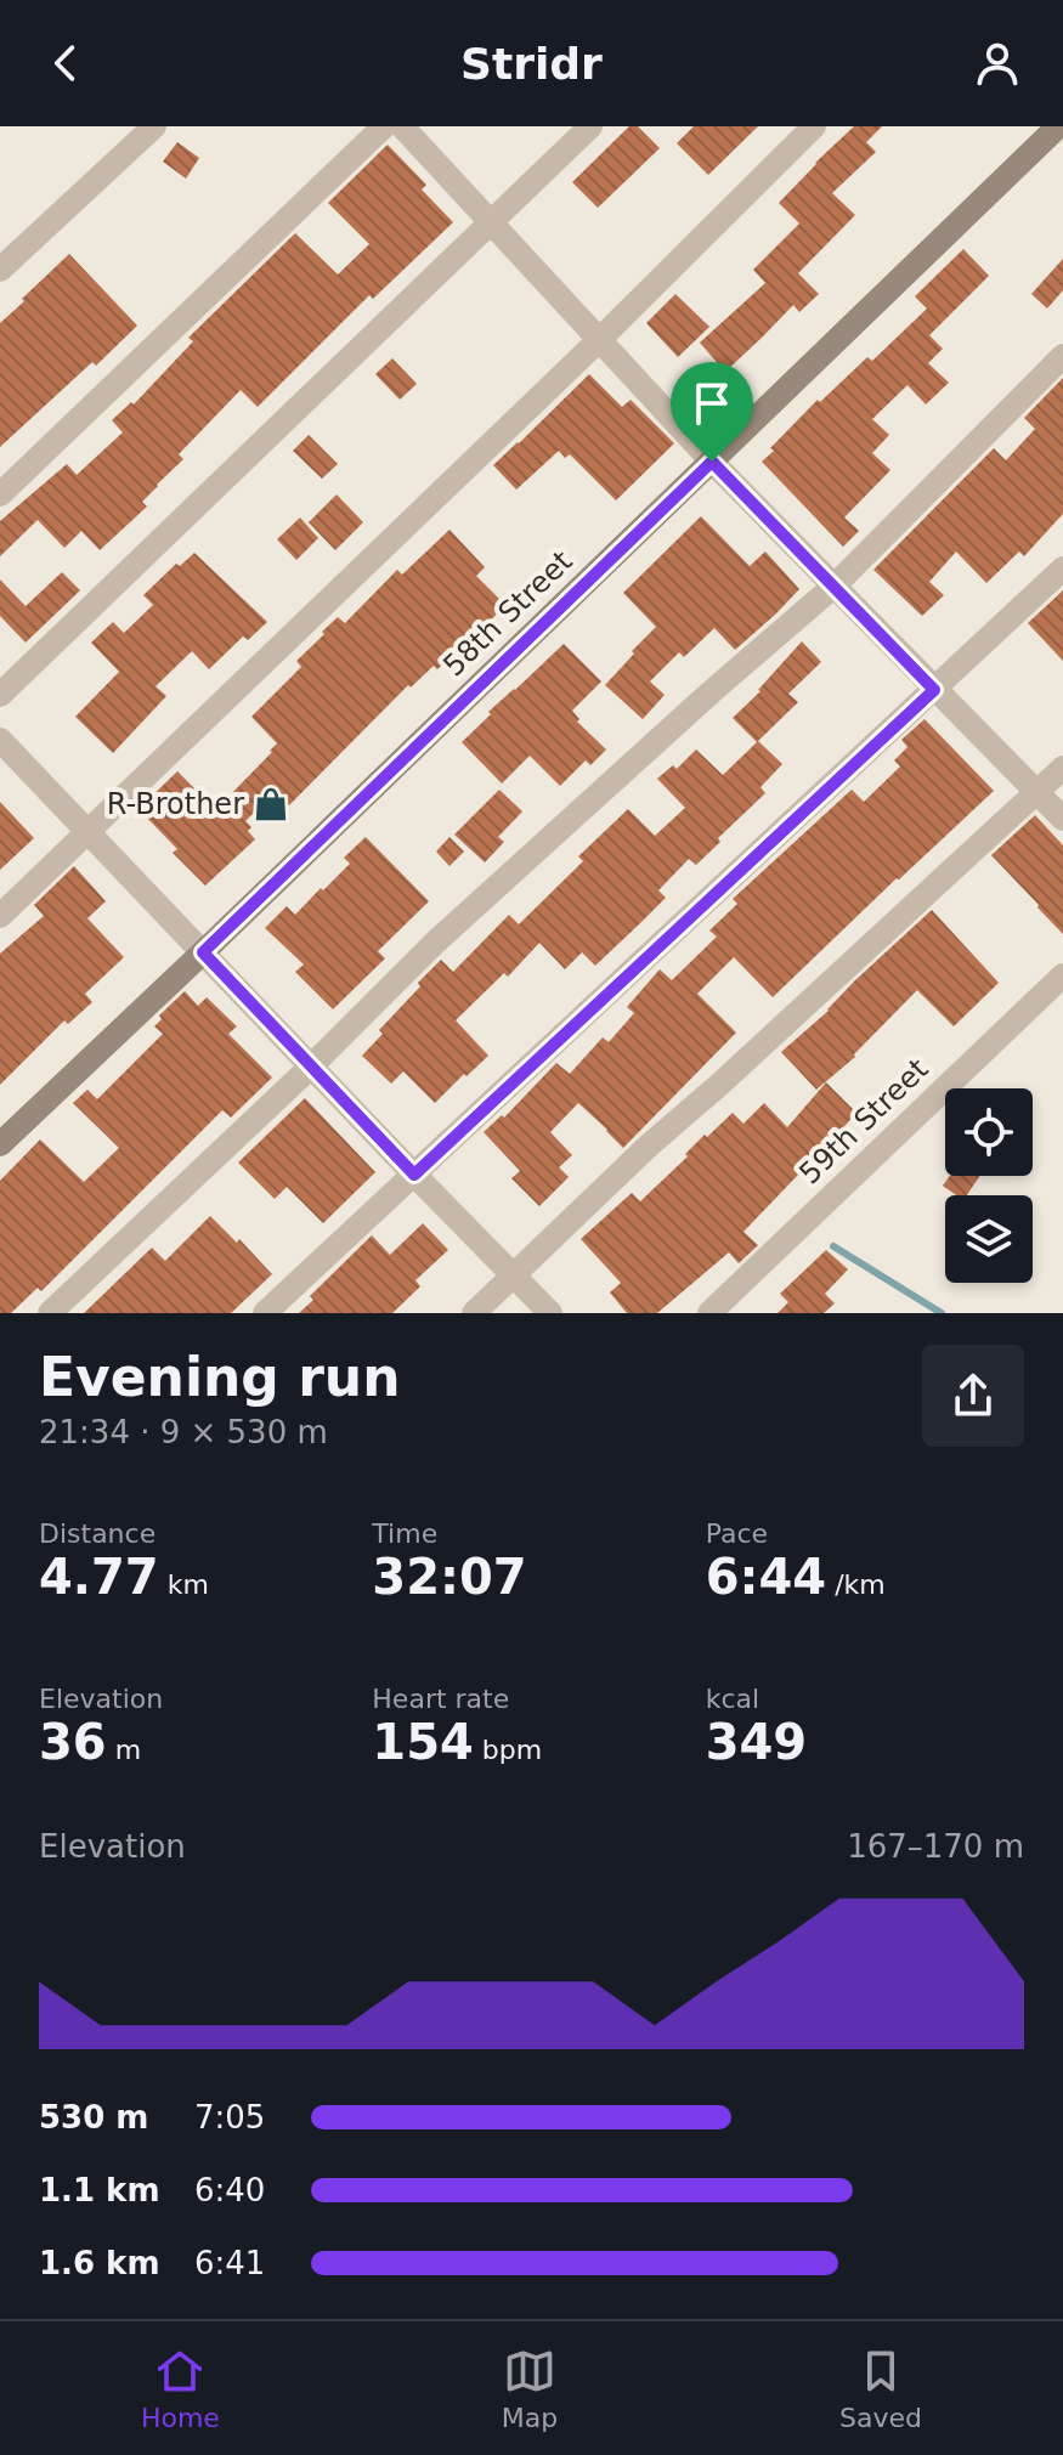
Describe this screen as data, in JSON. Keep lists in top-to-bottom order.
{
  "streets": {
    "main road": ["58th Street"],
    "street": ["59th Street"]
  },
  "places": {
    "shop": ["R-Brother"]
  },
  "page": {
    "header": "Stridr",
    "heading": ["Evening run", "21:34 · 9 × 530 m"],
    "stats": [
      ["Distance", "4.77 km"],
      ["Time", "32:07"],
      ["Pace", "6:44 /km"],
      ["Elevation", "36 m"],
      ["Heart rate", "154 bpm"],
      ["kcal", "349"]
    ],
    "chart": ["Elevation", "167–170 m"],
    "list": [
      {
        "name": "530 m",
        "note": "7:05"
      },
      {
        "name": "1.1 km",
        "note": "6:40"
      },
      {
        "name": "1.6 km",
        "note": "6:41"
      }
    ],
    "tabs": ["Home", "Map", "Saved"]
  }
}
